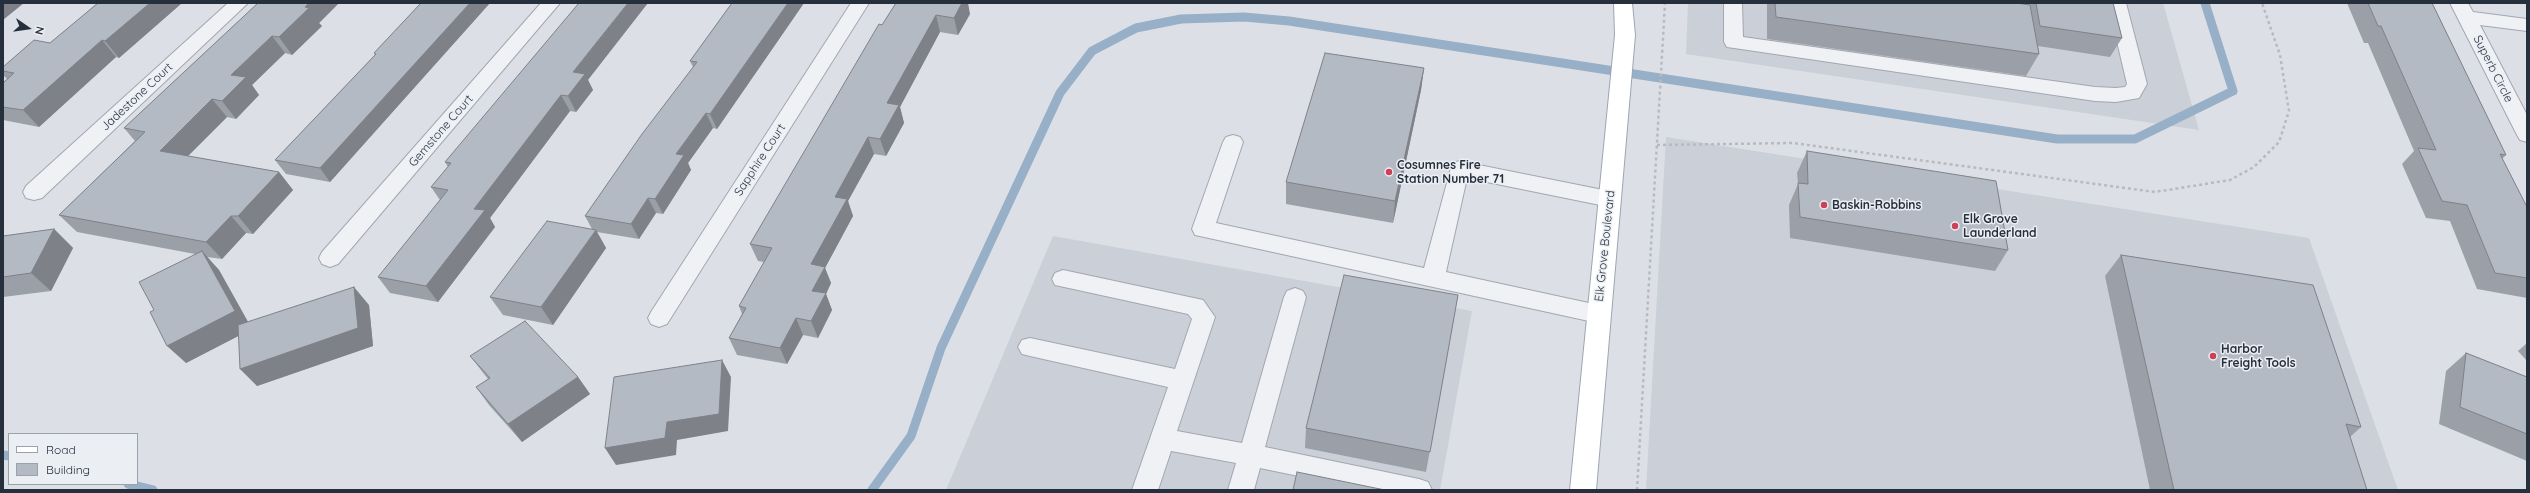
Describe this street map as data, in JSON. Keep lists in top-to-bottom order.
{
  "streets": {
    "main road": ["Elk Grove Boulevard"],
    "street": [
      "Superb Circle",
      "Jadestone Court",
      "Gemstone Court",
      "Sapphire Court"
    ]
  },
  "places": [
    "Cosumnes Fire Station Number 71",
    "Baskin-Robbins",
    "Elk Grove Launderland",
    "Harbor Freight Tools"
  ],
  "legend": ["Road", "Building"],
  "north": "right"
}
